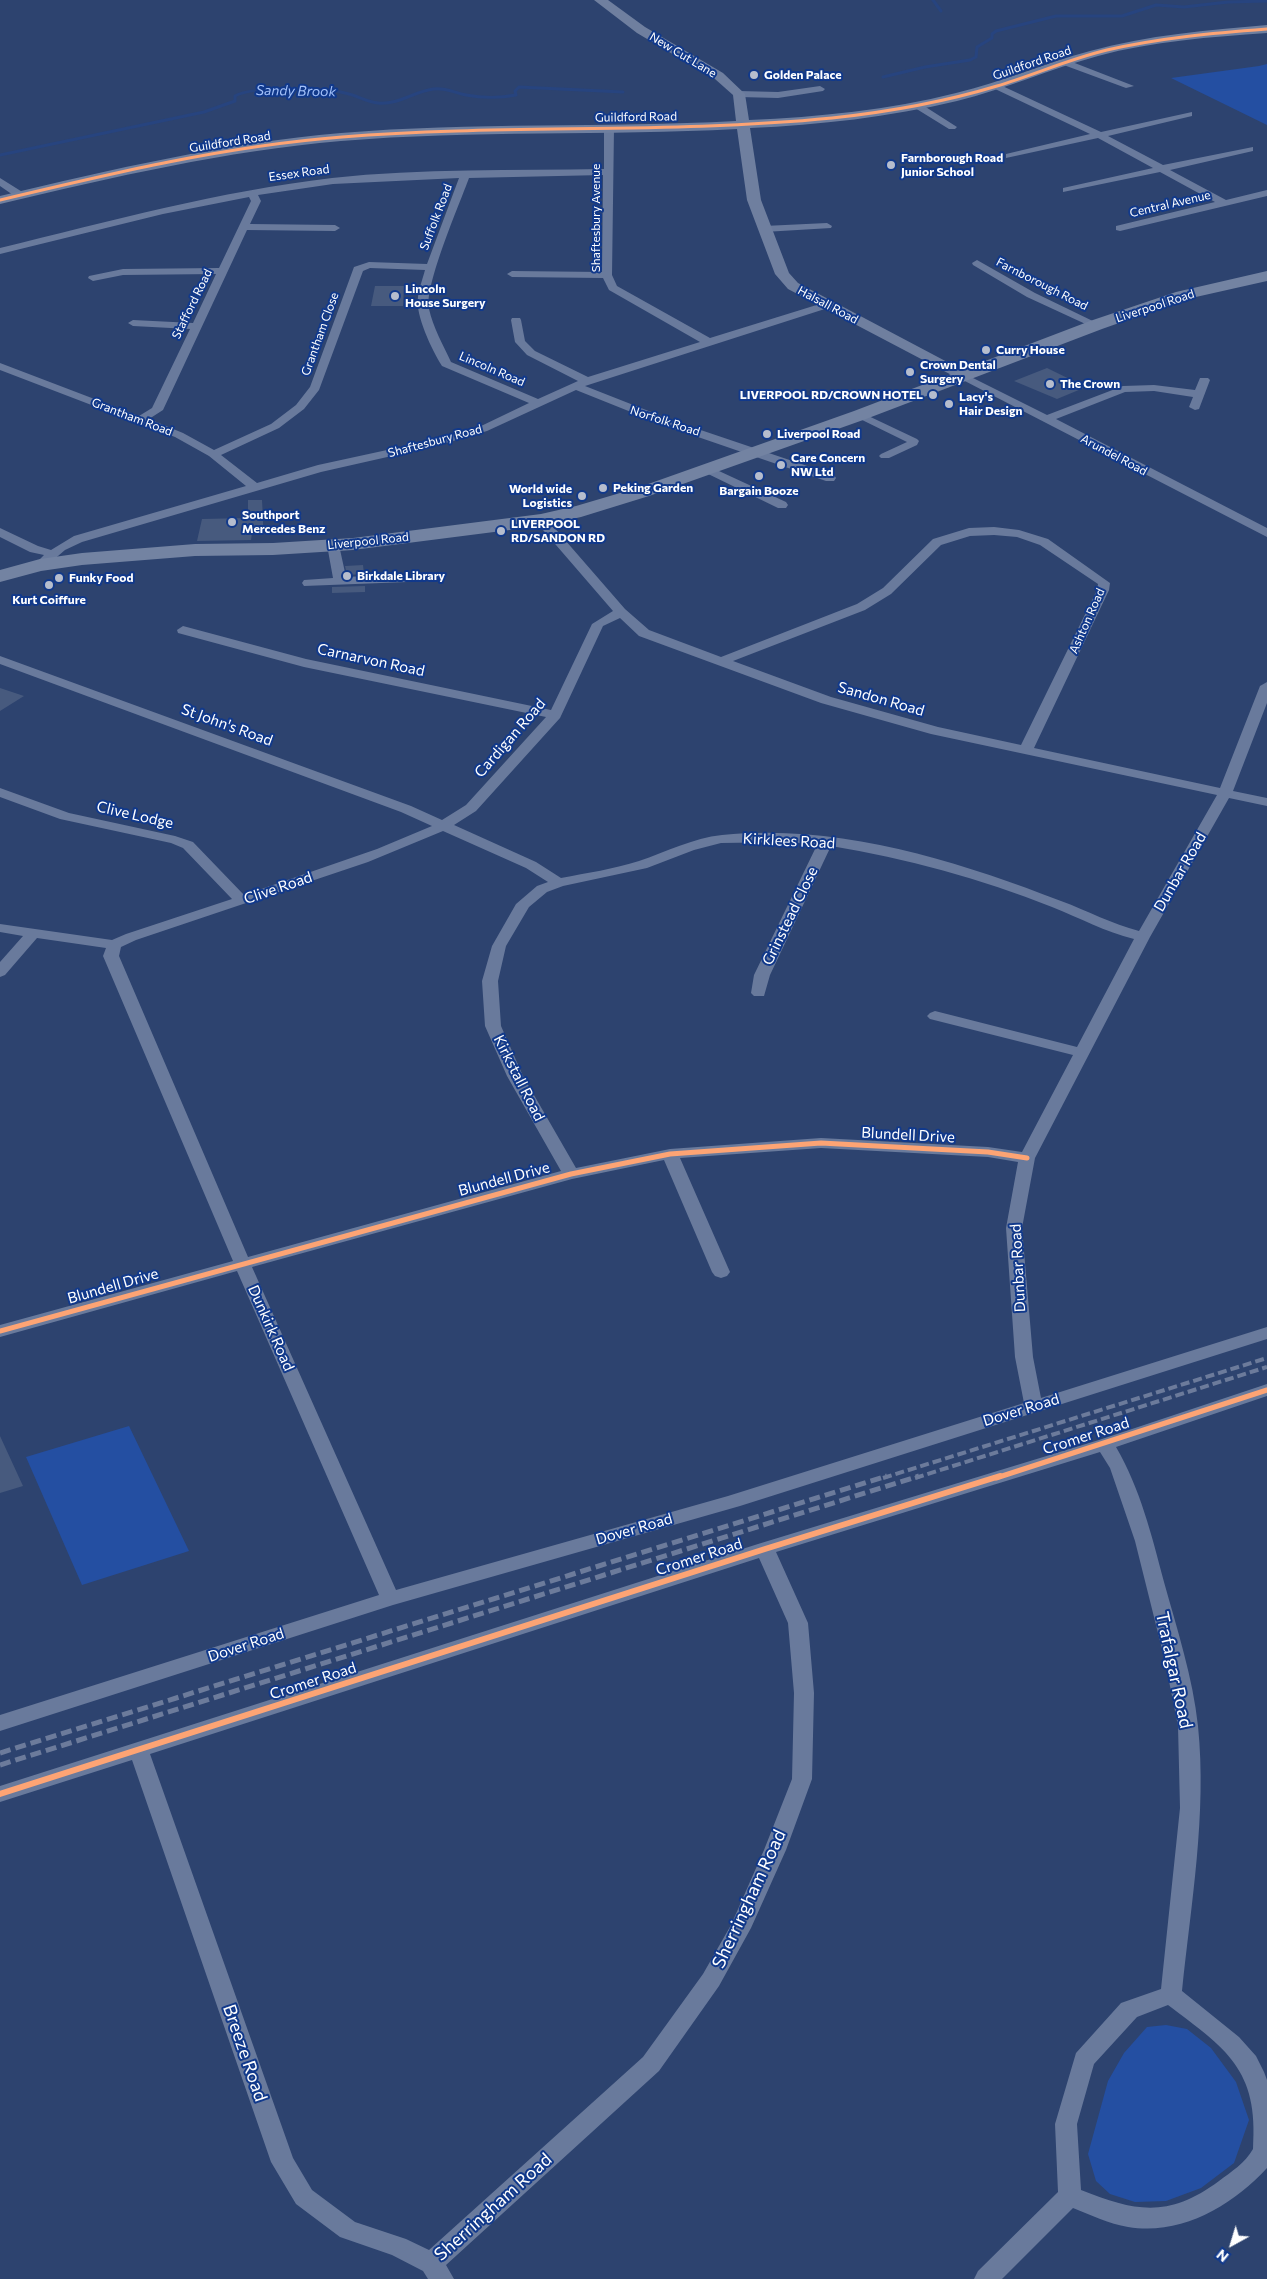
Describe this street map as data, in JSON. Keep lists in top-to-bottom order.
{
  "streets": {
    "main road": ["Liverpool Road"],
    "street": [
      "New Cut Lane",
      "Guildford Road",
      "Essex Road",
      "Central Avenue",
      "Suffolk Road",
      "Shaftesbury Avenue",
      "Farnborough Road",
      "Stafford Road",
      "Halsall Road",
      "Grantham Close",
      "Lincoln Road",
      "Grantham Road",
      "Norfolk Road",
      "Shaftesbury Road",
      "Arundel Road",
      "Ashton Road",
      "Carnarvon Road",
      "Sandon Road",
      "St John's Road",
      "Cardigan Road",
      "Clive Lodge",
      "Kirklees Road",
      "Dunbar Road",
      "Clive Road",
      "Grinstead Close",
      "Kirkstall Road",
      "Blundell Drive",
      "Dunkirk Road",
      "Dover Road",
      "Cromer Road",
      "Trafalgar Road",
      "Sherringham Road",
      "Breeze Road"
    ]
  },
  "crossings": [
    ["Guildford Road", "Central Avenue"],
    ["Guildford Road", "Shaftesbury Avenue"],
    ["Guildford Road", "Halsall Road"],
    ["Essex Road", "Suffolk Road"],
    ["Essex Road", "Shaftesbury Avenue"],
    ["Essex Road", "Stafford Road"],
    ["Suffolk Road", "Grantham Close"],
    ["Suffolk Road", "Lincoln Road"],
    ["Shaftesbury Avenue", "Shaftesbury Road"],
    ["Farnborough Road", "Liverpool Road"],
    ["Stafford Road", "Grantham Road"],
    ["Halsall Road", "Liverpool Road"],
    ["Halsall Road", "Shaftesbury Road"],
    ["Halsall Road", "Arundel Road"],
    ["Liverpool Road", "Norfolk Road"],
    ["Liverpool Road", "Shaftesbury Road"],
    ["Liverpool Road", "Arundel Road"],
    ["Liverpool Road", "Sandon Road"],
    ["Grantham Close", "Lincoln Road"],
    ["Grantham Close", "Grantham Road"],
    ["Lincoln Road", "Shaftesbury Road"],
    ["Grantham Road", "Shaftesbury Road"],
    ["Norfolk Road", "Shaftesbury Road"],
    ["Ashton Road", "Sandon Road"],
    ["Carnarvon Road", "Cardigan Road"],
    ["Sandon Road", "Cardigan Road"],
    ["Sandon Road", "Dunbar Road"],
    ["St John's Road", "Cardigan Road"],
    ["St John's Road", "Clive Road"],
    ["Cardigan Road", "Clive Road"],
    ["Clive Lodge", "Clive Road"],
    ["Kirklees Road", "Dunbar Road"],
    ["Kirklees Road", "Grinstead Close"],
    ["Kirklees Road", "Kirkstall Road"],
    ["Dunbar Road", "Blundell Drive"],
    ["Dunbar Road", "Dover Road"],
    ["Clive Road", "Dunkirk Road"],
    ["Kirkstall Road", "Blundell Drive"],
    ["Blundell Drive", "Dunkirk Road"],
    ["Dunkirk Road", "Dover Road"],
    ["Cromer Road", "Trafalgar Road"],
    ["Cromer Road", "Sherringham Road"],
    ["Cromer Road", "Breeze Road"],
    ["Sherringham Road", "Breeze Road"]
  ],
  "water": ["Sandy Brook"],
  "places": [
    "Golden Palace",
    "Farnborough Road Junior School",
    "Lincoln House Surgery",
    "Curry House",
    "Crown Dental Surgery",
    "The Crown",
    "LIVERPOOL RD/CROWN HOTEL",
    "Lacy's Hair Design",
    "Liverpool Road",
    "Care Concern NW Ltd",
    "Bargain Booze",
    "Peking Garden",
    "World wide Logistics",
    "Southport Mercedes Benz",
    "LIVERPOOL RD/SANDON RD",
    "Birkdale Library",
    "Funky Food",
    "Kurt Coiffure"
  ],
  "north": "bottom left"
}
